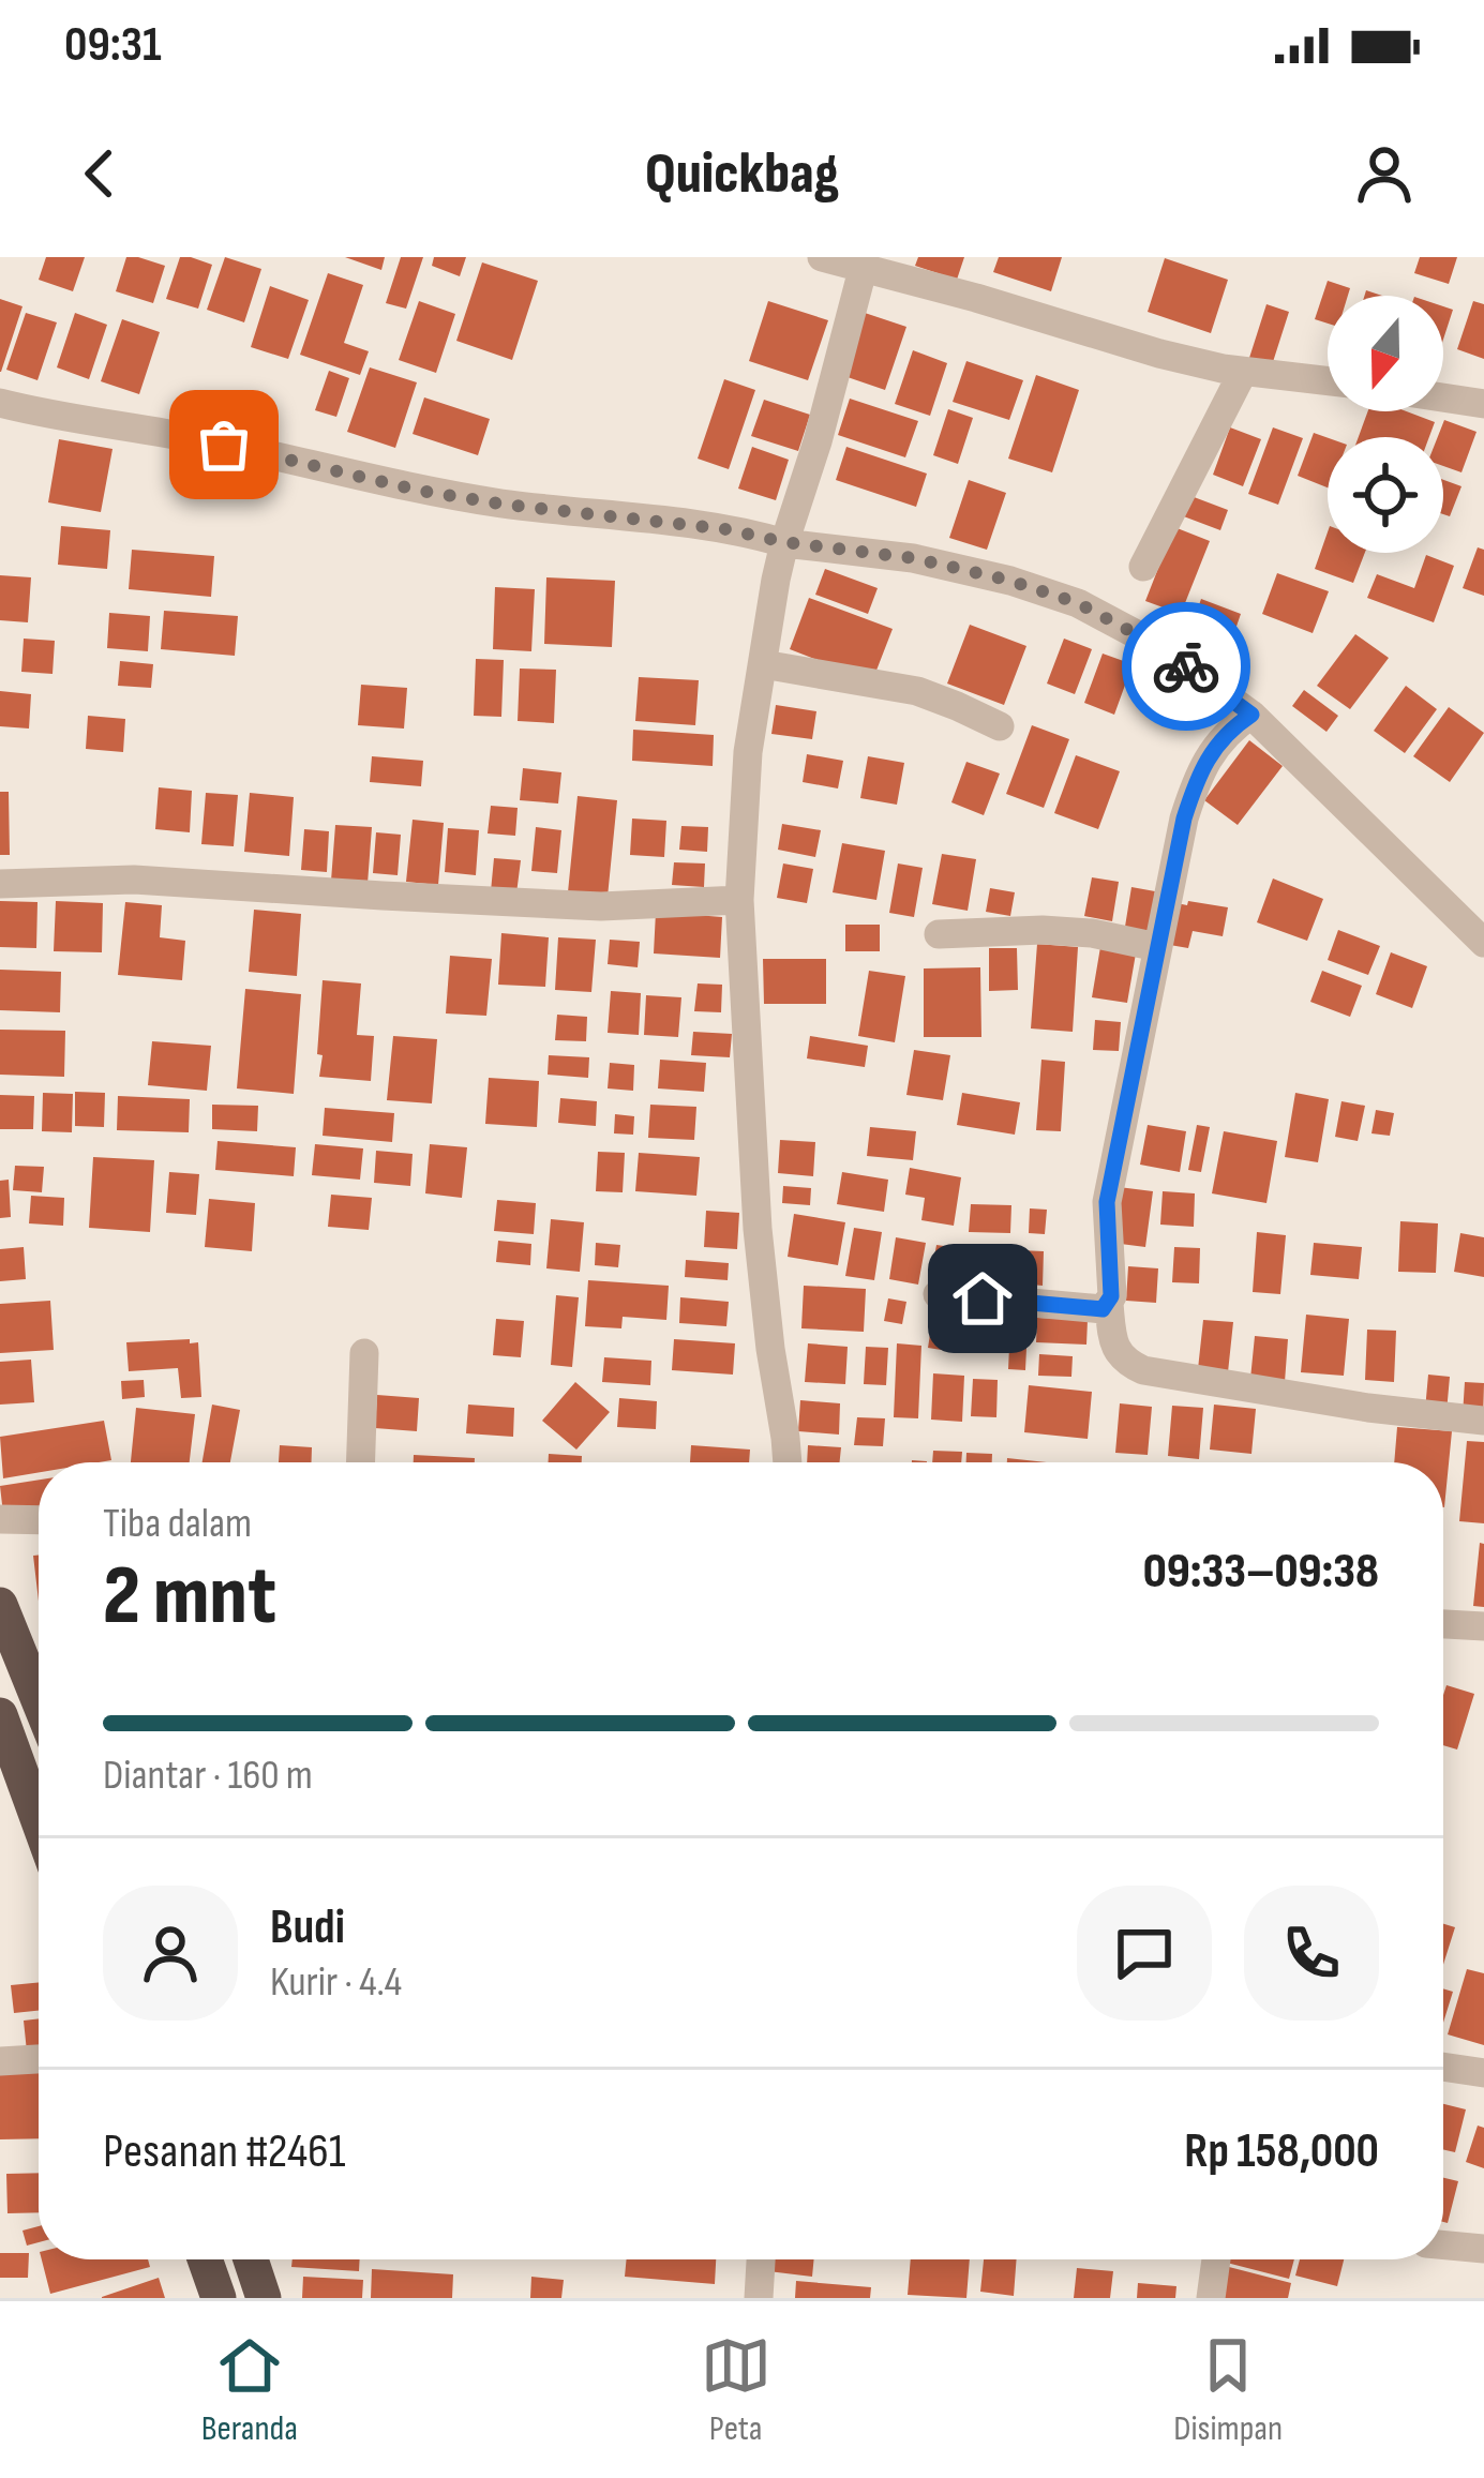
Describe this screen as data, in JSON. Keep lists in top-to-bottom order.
{
  "north": "bottom",
  "page": {
    "status": "09:31",
    "header": "Quickbag",
    "heading": ["2 mnt", "Tiba dalam", "09:33–09:38"],
    "panel": [
      "Budi",
      "Kurir · 4.4",
      "Pesanan #2461",
      "Rp 158,000"
    ],
    "bar": "Diantar · 160 m",
    "tabs": ["Beranda", "Peta", "Disimpan"]
  }
}
